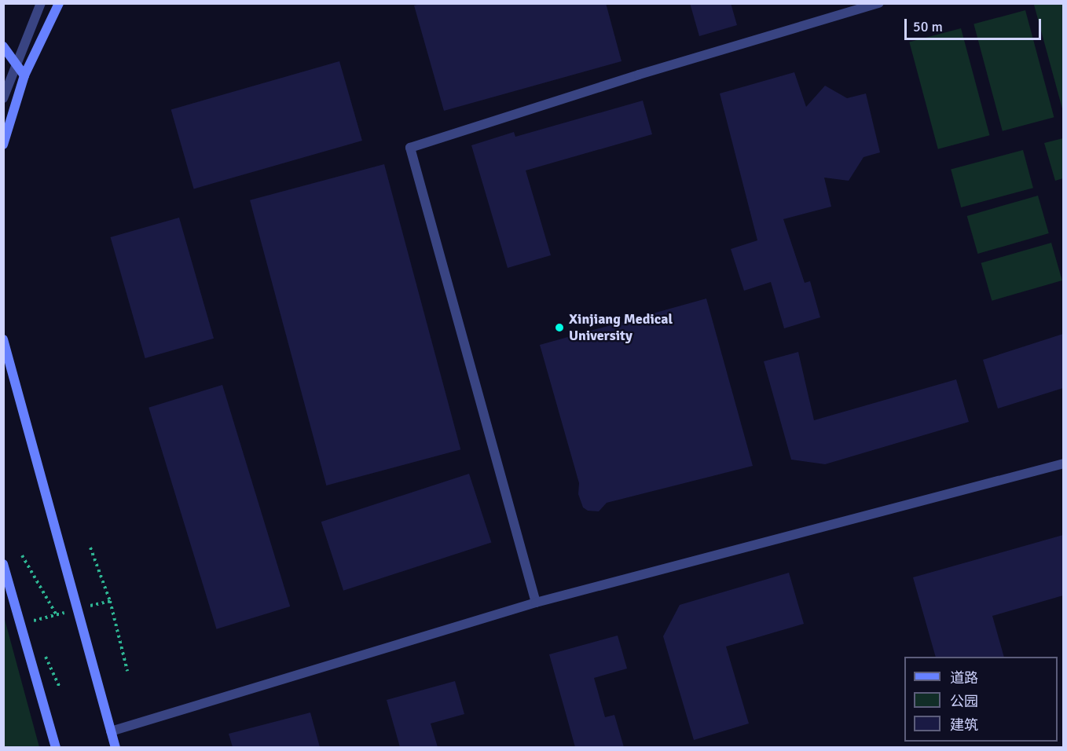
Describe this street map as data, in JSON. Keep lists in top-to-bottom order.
{
  "places": ["Xinjiang Medical University"],
  "legend": ["道路", "公园", "建筑"],
  "scale_bar": "50 m"
}
